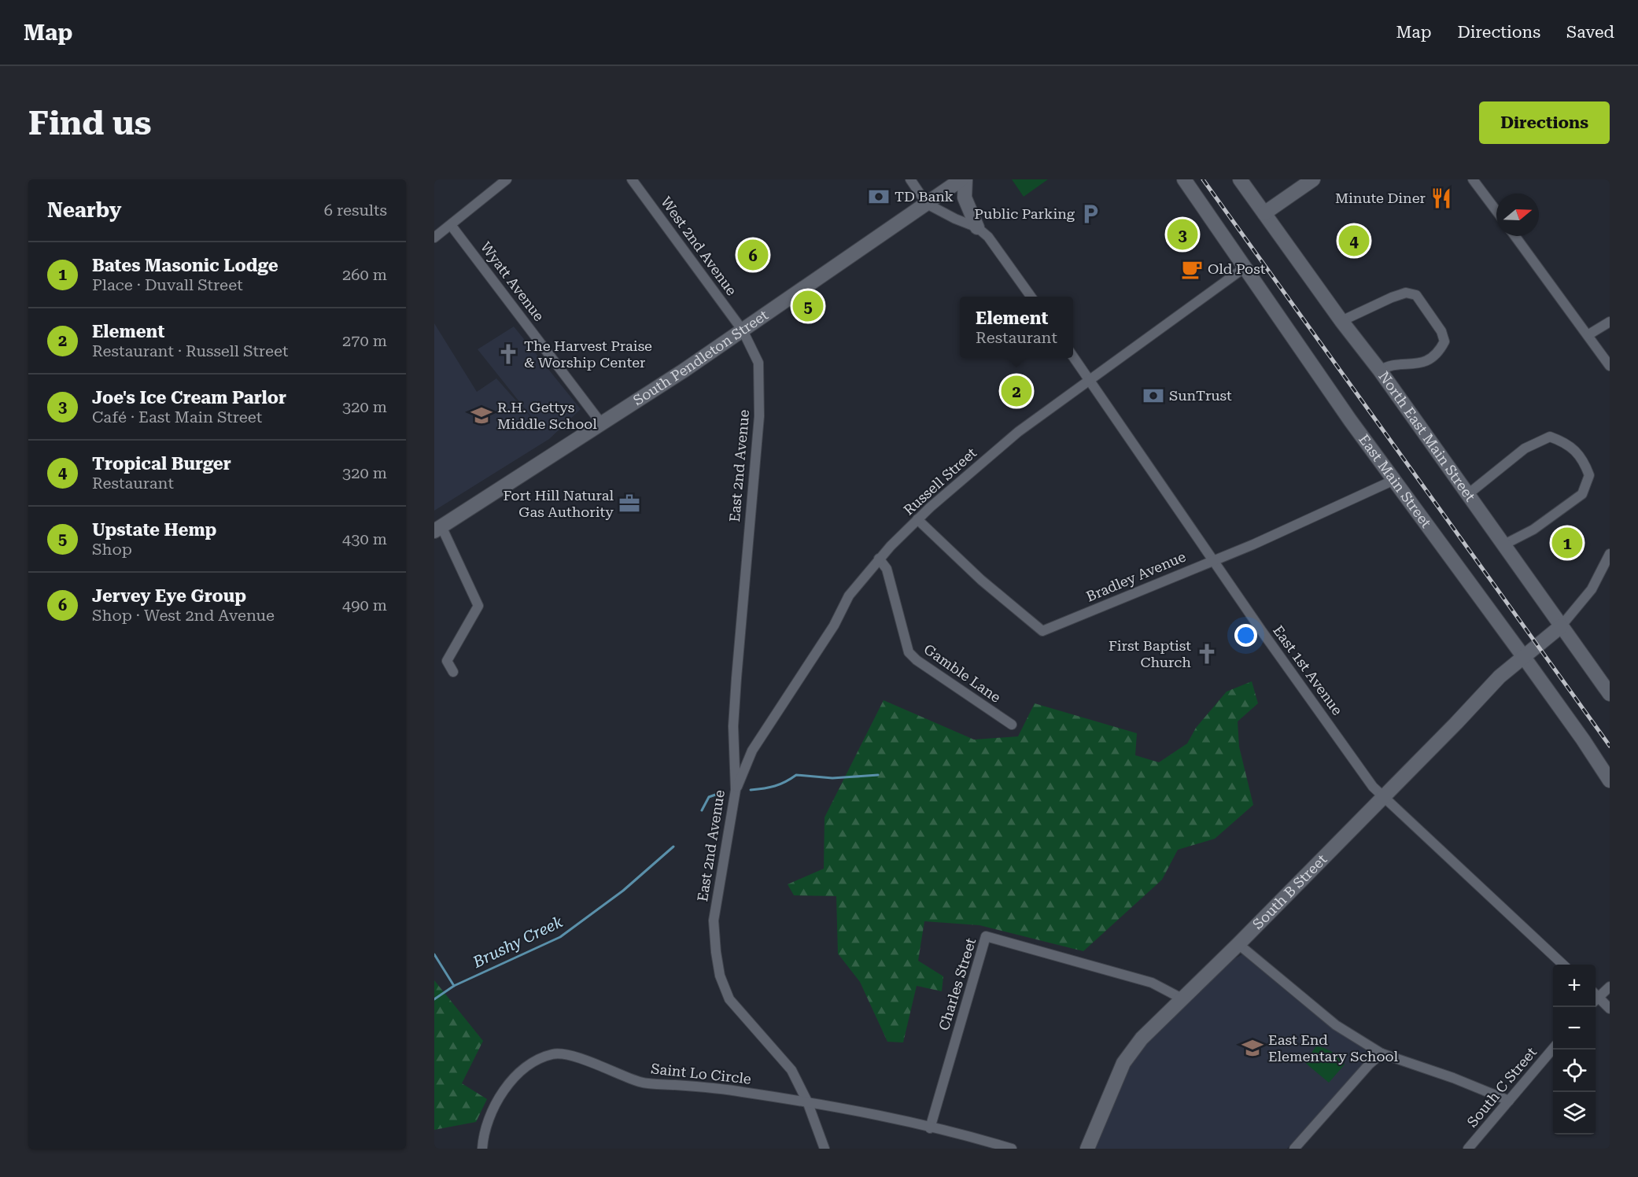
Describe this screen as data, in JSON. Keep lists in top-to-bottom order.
{
  "streets": {
    "main road": [
      "South Pendleton Street",
      "North East Main Street",
      "East Main Street",
      "South B Street"
    ],
    "street": [
      "West 2nd Avenue",
      "Wyatt Avenue",
      "East 2nd Avenue",
      "Russell Street",
      "Bradley Avenue",
      "East 1st Avenue",
      "Gamble Lane",
      "Charles Street",
      "Saint Lo Circle",
      "South C Street"
    ]
  },
  "crossings": [
    ["West 2nd Avenue", "South Pendleton Street"],
    ["West 2nd Avenue", "East 2nd Avenue"],
    ["Wyatt Avenue", "South Pendleton Street"],
    ["South Pendleton Street", "East 2nd Avenue"],
    ["North East Main Street", "South B Street"],
    ["East 2nd Avenue", "Russell Street"],
    ["East 2nd Avenue", "Saint Lo Circle"],
    ["Russell Street", "East Main Street"],
    ["Russell Street", "Bradley Avenue"],
    ["Russell Street", "East 1st Avenue"],
    ["Russell Street", "Gamble Lane"],
    ["East Main Street", "Bradley Avenue"],
    ["East Main Street", "South B Street"],
    ["Bradley Avenue", "East 1st Avenue"],
    ["East 1st Avenue", "South B Street"],
    ["South B Street", "Charles Street"]
  ],
  "water": ["Brushy Creek"],
  "places": {
    "bank": ["TD Bank", "SunTrust"],
    "restaurant": ["Minute Diner"],
    "parking": ["Public Parking"],
    "cafe": ["Old Post"],
    "church": ["The Harvest Praise & Worship Center", "First Baptist Church"],
    "school or university": ["R.H. Gettys Middle School", "East End Elementary School"],
    "office": ["Fort Hill Natural Gas Authority"]
  },
  "north": "right",
  "page": {
    "header": "Map",
    "nav": ["Map", "Directions", "Saved"],
    "buttons": "Directions",
    "title": "Find us",
    "heading": ["Nearby", "6 results"],
    "pins": [
      "3",
      "4",
      "6",
      "5",
      "2",
      "1"
    ],
    "list": [
      {
        "mark": "1",
        "name": "Bates Masonic Lodge",
        "note": "Place · Duvall Street",
        "value": "260 m"
      },
      {
        "mark": "2",
        "name": "Element",
        "note": "Restaurant · Russell Street",
        "value": "270 m"
      },
      {
        "mark": "3",
        "name": "Joe's Ice Cream Parlor",
        "note": "Café · East Main Street",
        "value": "320 m"
      },
      {
        "mark": "4",
        "name": "Tropical Burger",
        "note": "Restaurant",
        "value": "320 m"
      },
      {
        "mark": "5",
        "name": "Upstate Hemp",
        "note": "Shop",
        "value": "430 m"
      },
      {
        "mark": "6",
        "name": "Jervey Eye Group",
        "note": "Shop · West 2nd Avenue",
        "value": "490 m"
      }
    ],
    "popup": ["Element", "Restaurant"],
    "map_buttons": ["+", "−"]
  }
}
